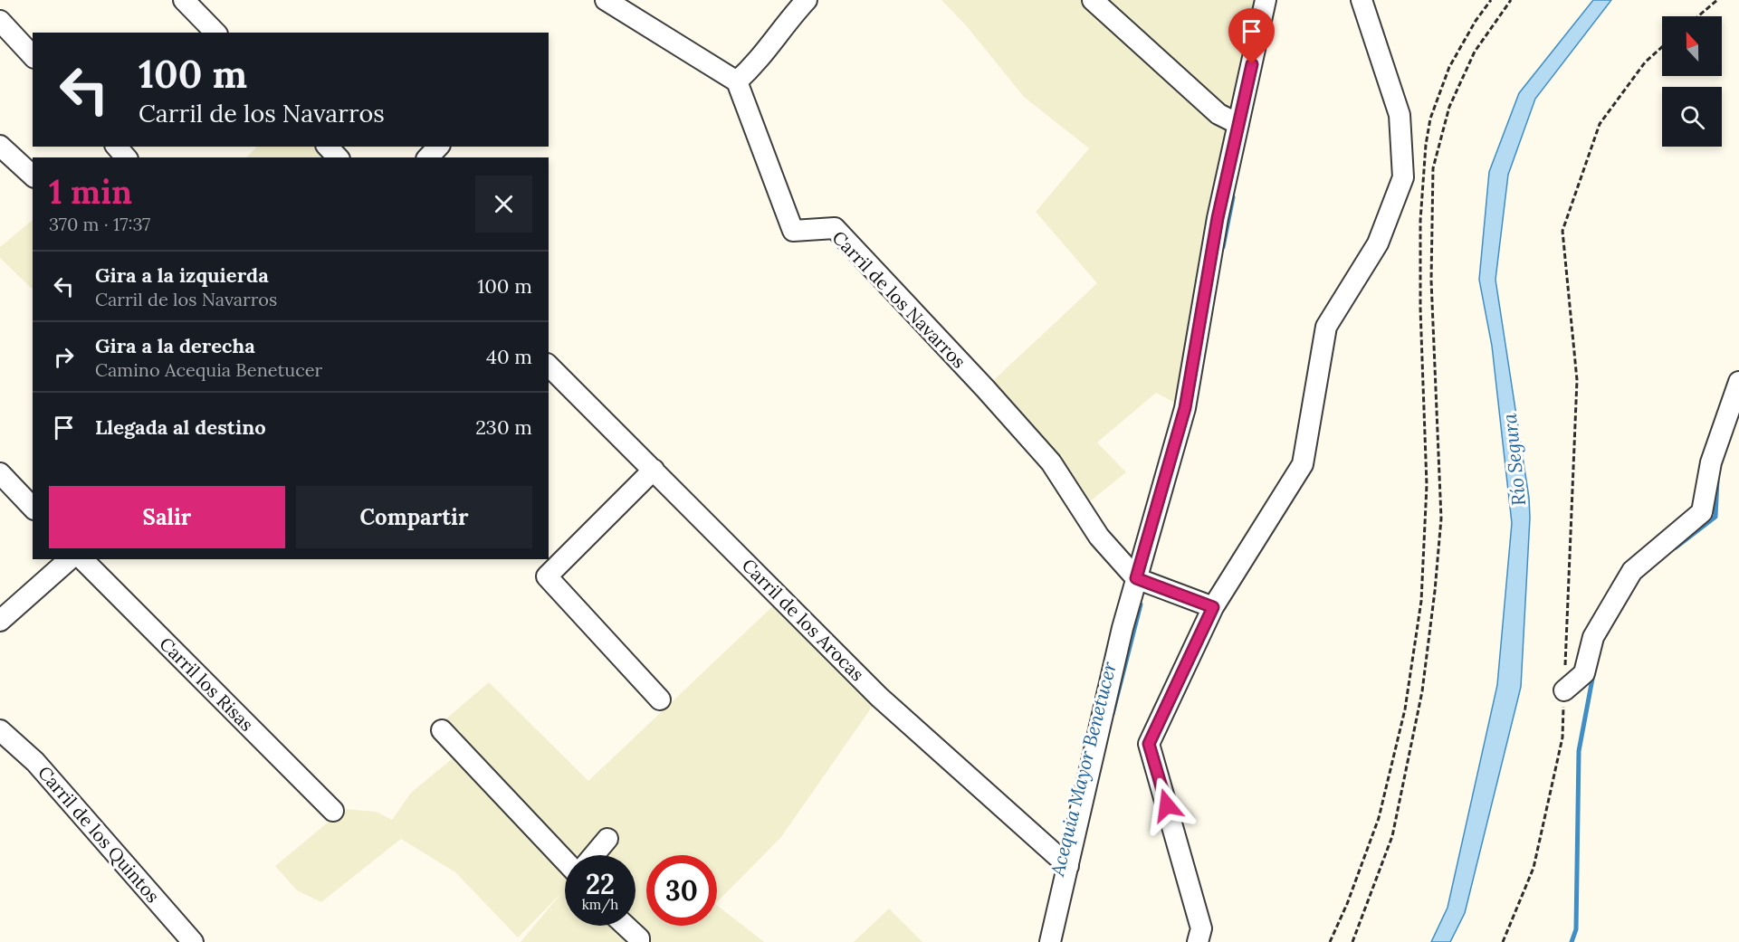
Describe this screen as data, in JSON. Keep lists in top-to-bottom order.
{
  "streets": {
    "street": [
      "Carril de los Navarros",
      "Carril de los Arocas",
      "Carril los Risas",
      "Carril de los Quintos"
    ]
  },
  "water": ["Río Segura", "Acequia Mayor Benetucer"],
  "north": "top",
  "page": {
    "turn": ["100 m", "Carril de los Navarros"],
    "heading": ["1 min", "370 m · 17:37"],
    "list": [
      {
        "name": "Gira a la izquierda",
        "note": "Carril de los Navarros",
        "value": "100 m"
      },
      {
        "name": "Gira a la derecha",
        "note": "Camino Acequia Benetucer",
        "value": "40 m"
      },
      {
        "name": "Llegada al destino",
        "value": "230 m"
      }
    ],
    "buttons": ["Salir", "Compartir"],
    "speed": "22 km/h",
    "limit": "30"
  }
}
